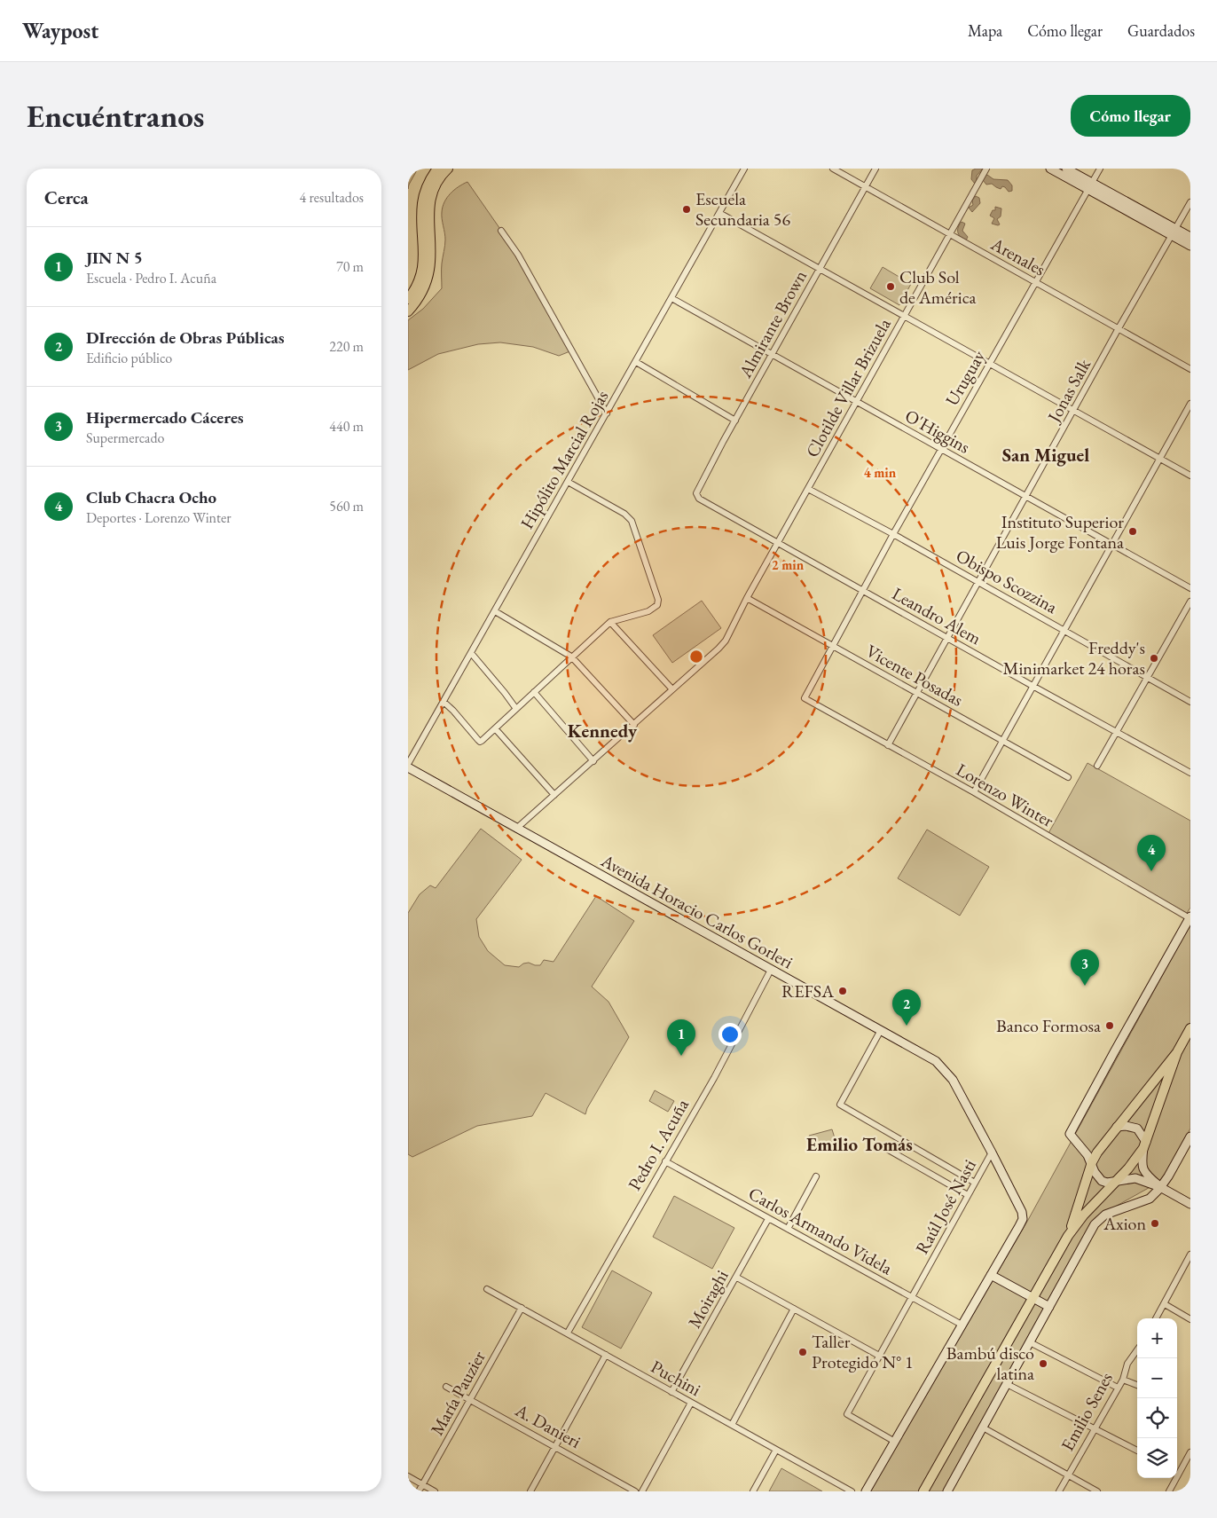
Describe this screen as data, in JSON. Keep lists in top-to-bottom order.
{
  "streets": {
    "main road": ["Avenida Horacio Carlos Gorleri"],
    "street": [
      "Arenales",
      "Almirante Brown",
      "Uruguay",
      "Clotilde Villar Brizuela",
      "Jonas Salk",
      "O'Higgins",
      "Hipólito Marcial Rojas",
      "Obispo Scozzina",
      "Leandro Alem",
      "Vicente Posadas",
      "Lorenzo Winter",
      "Pedro I. Acuña",
      "Raúl José Nasti",
      "Carlos Armando Videla",
      "Moiraghi",
      "Puchini",
      "María Pauzier",
      "Emilio Senes",
      "A. Danieri"
    ]
  },
  "crossings": [
    ["Arenales", "Almirante Brown"],
    ["Arenales", "Uruguay"],
    ["Arenales", "Clotilde Villar Brizuela"],
    ["Arenales", "Jonas Salk"],
    ["Almirante Brown", "O'Higgins"],
    ["Almirante Brown", "Leandro Alem"],
    ["Uruguay", "O'Higgins"],
    ["Uruguay", "Obispo Scozzina"],
    ["Uruguay", "Leandro Alem"],
    ["Uruguay", "Vicente Posadas"],
    ["Uruguay", "Lorenzo Winter"],
    ["Clotilde Villar Brizuela", "O'Higgins"],
    ["Clotilde Villar Brizuela", "Obispo Scozzina"],
    ["Clotilde Villar Brizuela", "Leandro Alem"],
    ["Clotilde Villar Brizuela", "Vicente Posadas"],
    ["Clotilde Villar Brizuela", "Avenida Horacio Carlos Gorleri"],
    ["Jonas Salk", "O'Higgins"],
    ["Jonas Salk", "Obispo Scozzina"],
    ["Jonas Salk", "Leandro Alem"],
    ["Jonas Salk", "Vicente Posadas"],
    ["Jonas Salk", "Lorenzo Winter"],
    ["O'Higgins", "Hipólito Marcial Rojas"],
    ["Avenida Horacio Carlos Gorleri", "Pedro I. Acuña"],
    ["Avenida Horacio Carlos Gorleri", "Raúl José Nasti"],
    ["Pedro I. Acuña", "Carlos Armando Videla"],
    ["Pedro I. Acuña", "Puchini"],
    ["Raúl José Nasti", "Carlos Armando Videla"],
    ["Carlos Armando Videla", "Moiraghi"],
    ["Moiraghi", "Puchini"],
    ["Puchini", "María Pauzier"],
    ["María Pauzier", "A. Danieri"]
  ],
  "districts": ["San Miguel", "Kennedy", "Emilio Tomás"],
  "places": [
    "Escuela Secundaria 56",
    "Club Sol de América",
    "Instituto Superior Luis Jorge Fontana",
    "Freddy's Minimarket 24 horas",
    "REFSA",
    "Banco Formosa",
    "Axion",
    "Taller Protegido N° 1",
    "Bambú disco latina"
  ],
  "page": {
    "header": "Waypost",
    "nav": ["Mapa", "Cómo llegar", "Guardados"],
    "buttons": "Cómo llegar",
    "title": "Encuéntranos",
    "heading": ["Cerca", "4 resultados"],
    "list": [
      {
        "mark": "1",
        "name": "JIN N 5",
        "note": "Escuela · Pedro I. Acuña",
        "value": "70 m"
      },
      {
        "mark": "2",
        "name": "DIrección de Obras Públicas",
        "note": "Edificio público",
        "value": "220 m"
      },
      {
        "mark": "3",
        "name": "Hipermercado Cáceres",
        "note": "Supermercado",
        "value": "440 m"
      },
      {
        "mark": "4",
        "name": "Club Chacra Ocho",
        "note": "Deportes · Lorenzo Winter",
        "value": "560 m"
      }
    ],
    "pins": [
      "4",
      "3",
      "2",
      "1"
    ],
    "map_buttons": ["+", "−"]
  },
  "rings": ["4 min", "2 min"]
}
